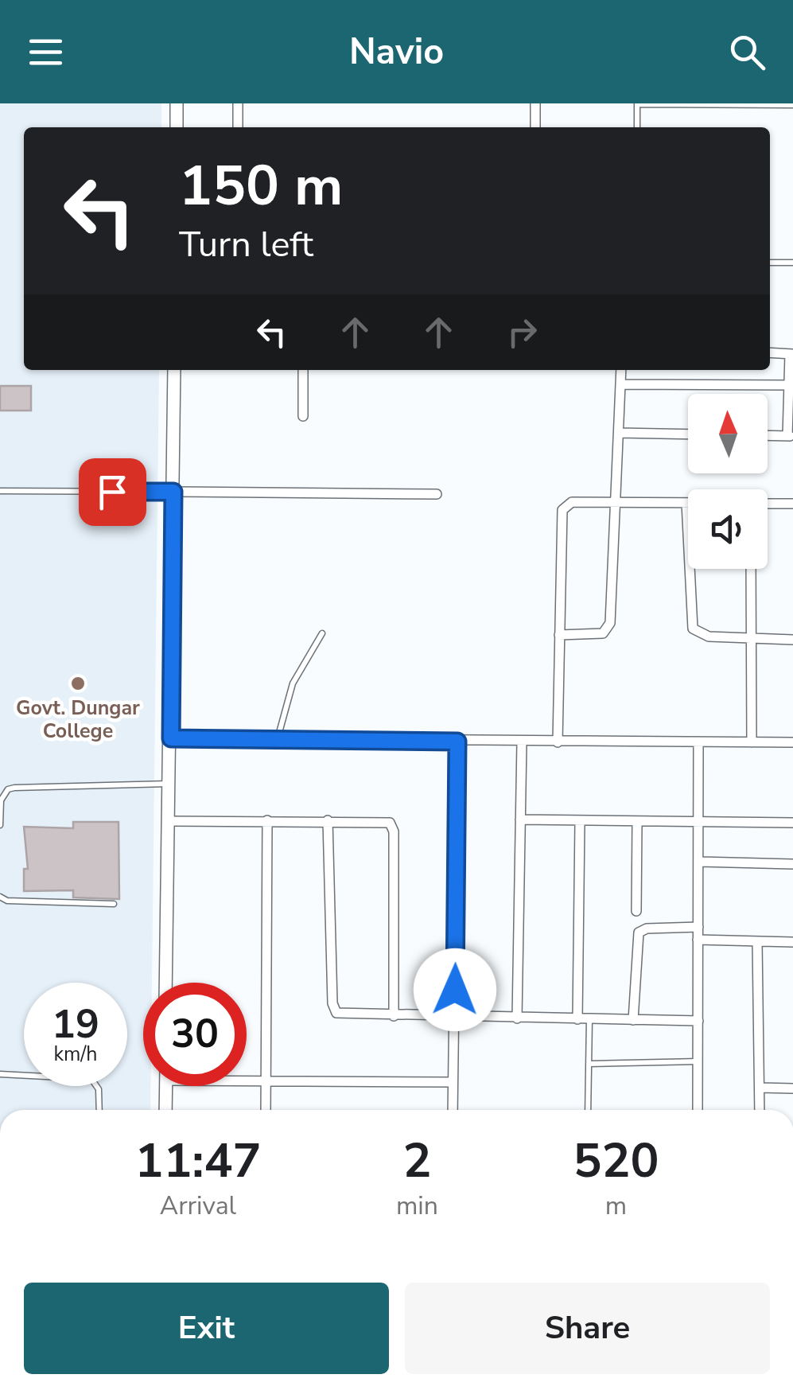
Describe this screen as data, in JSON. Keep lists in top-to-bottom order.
{
  "places": ["Govt. Dungar College"],
  "north": "top",
  "page": {
    "header": "Navio",
    "turn": ["150 m", "Turn left"],
    "speed": "19 km/h",
    "limit": "30",
    "eta": [
      "11:47",
      "Arrival",
      "2",
      "min",
      "520",
      "m"
    ],
    "buttons": ["Exit", "Share"]
  }
}
